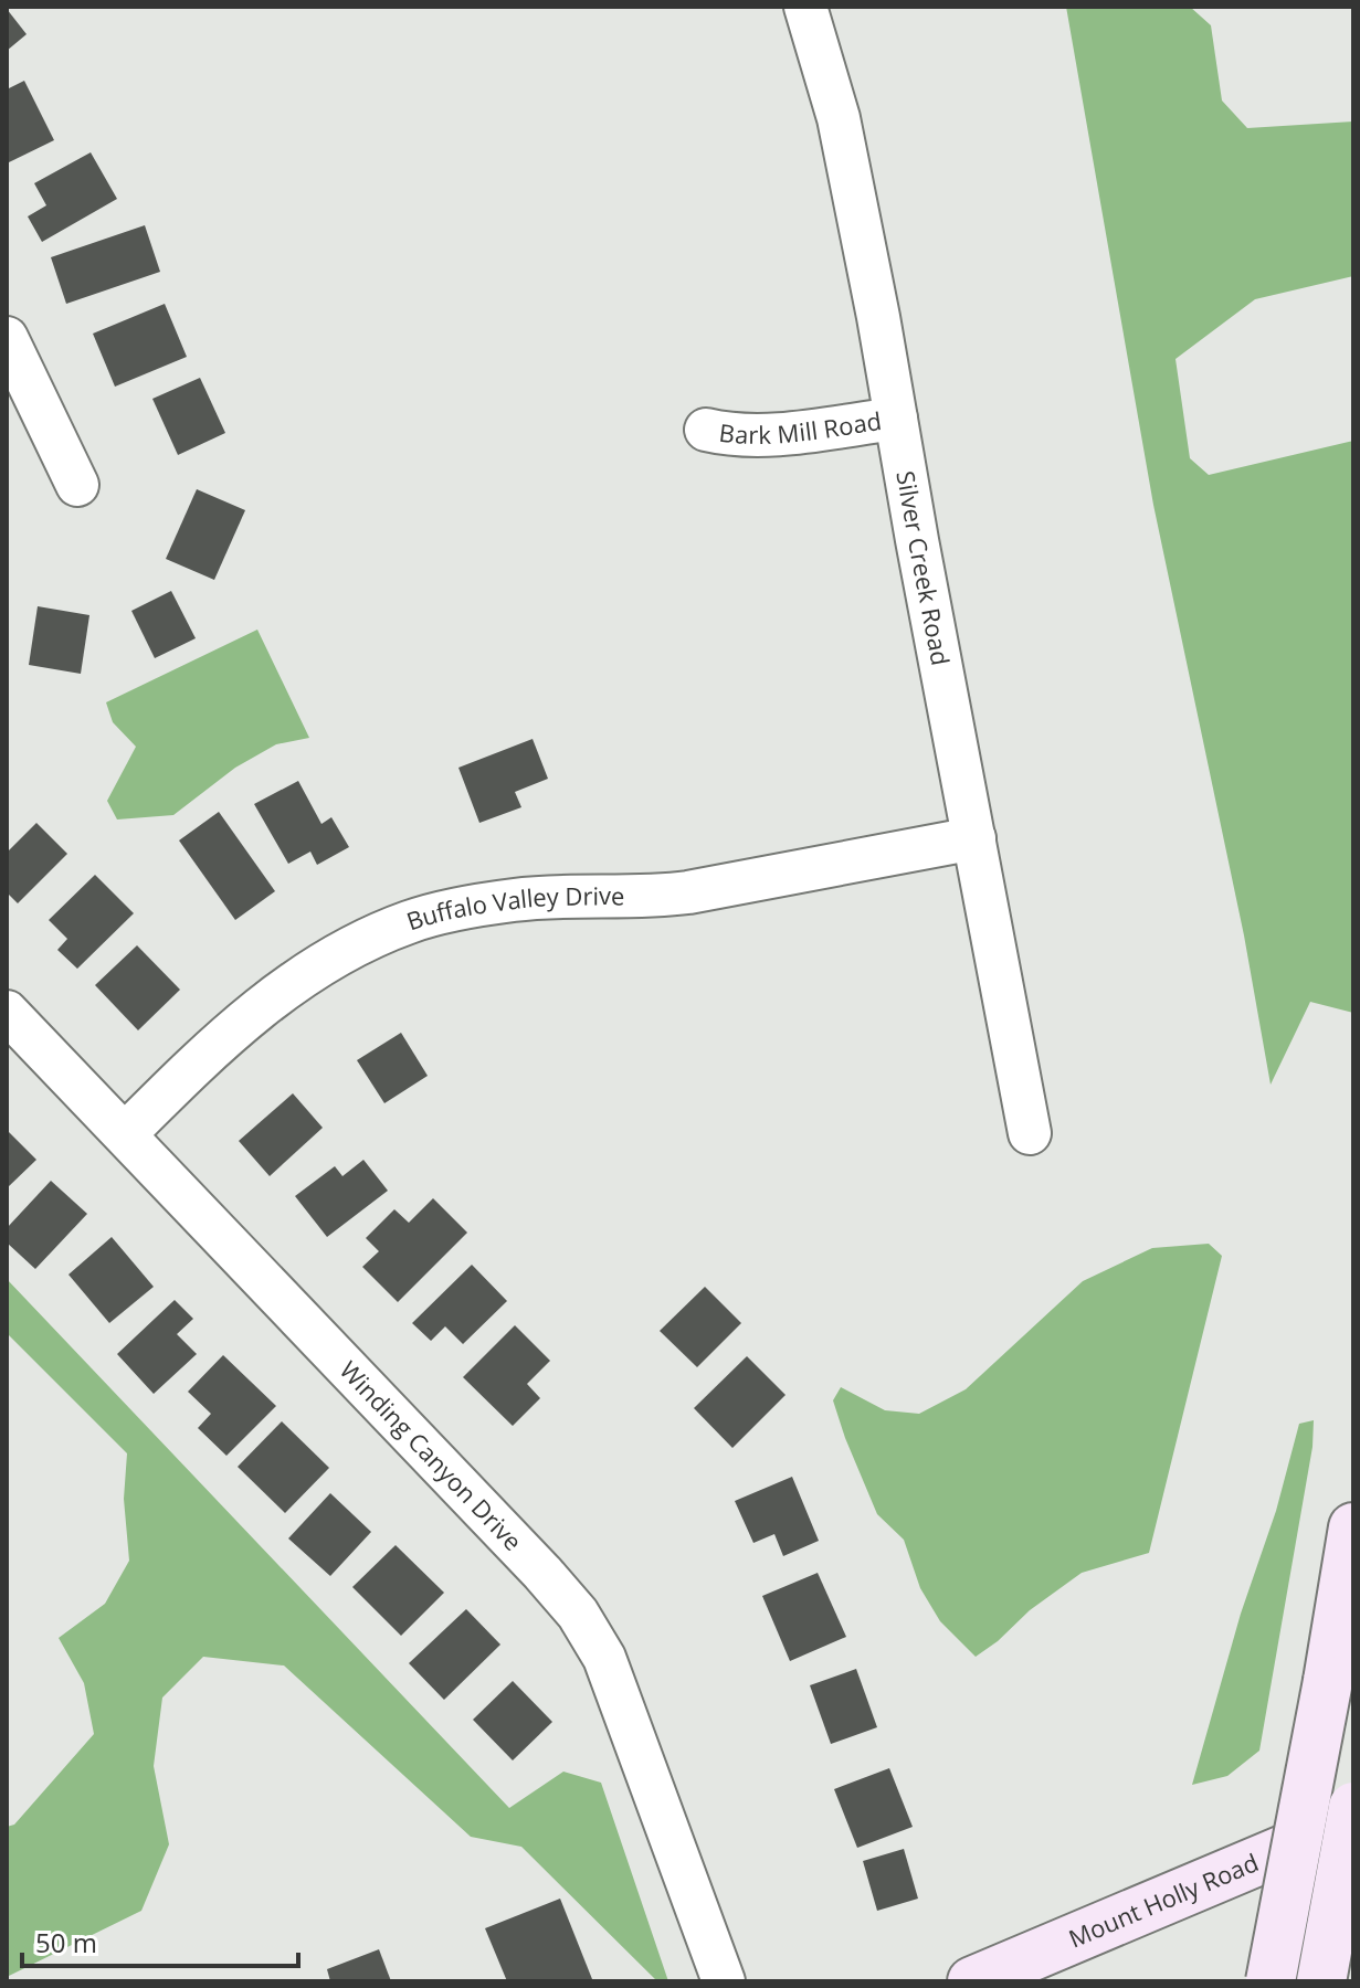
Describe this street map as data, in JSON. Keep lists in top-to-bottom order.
{
  "streets": {
    "main road": ["Mount Holly Road"],
    "street": [
      "Bark Mill Road",
      "Silver Creek Road",
      "Buffalo Valley Drive",
      "Winding Canyon Drive"
    ]
  },
  "crossings": [
    ["Bark Mill Road", "Silver Creek Road"],
    ["Silver Creek Road", "Buffalo Valley Drive"],
    ["Buffalo Valley Drive", "Winding Canyon Drive"]
  ],
  "scale_bar": "50 m"
}
